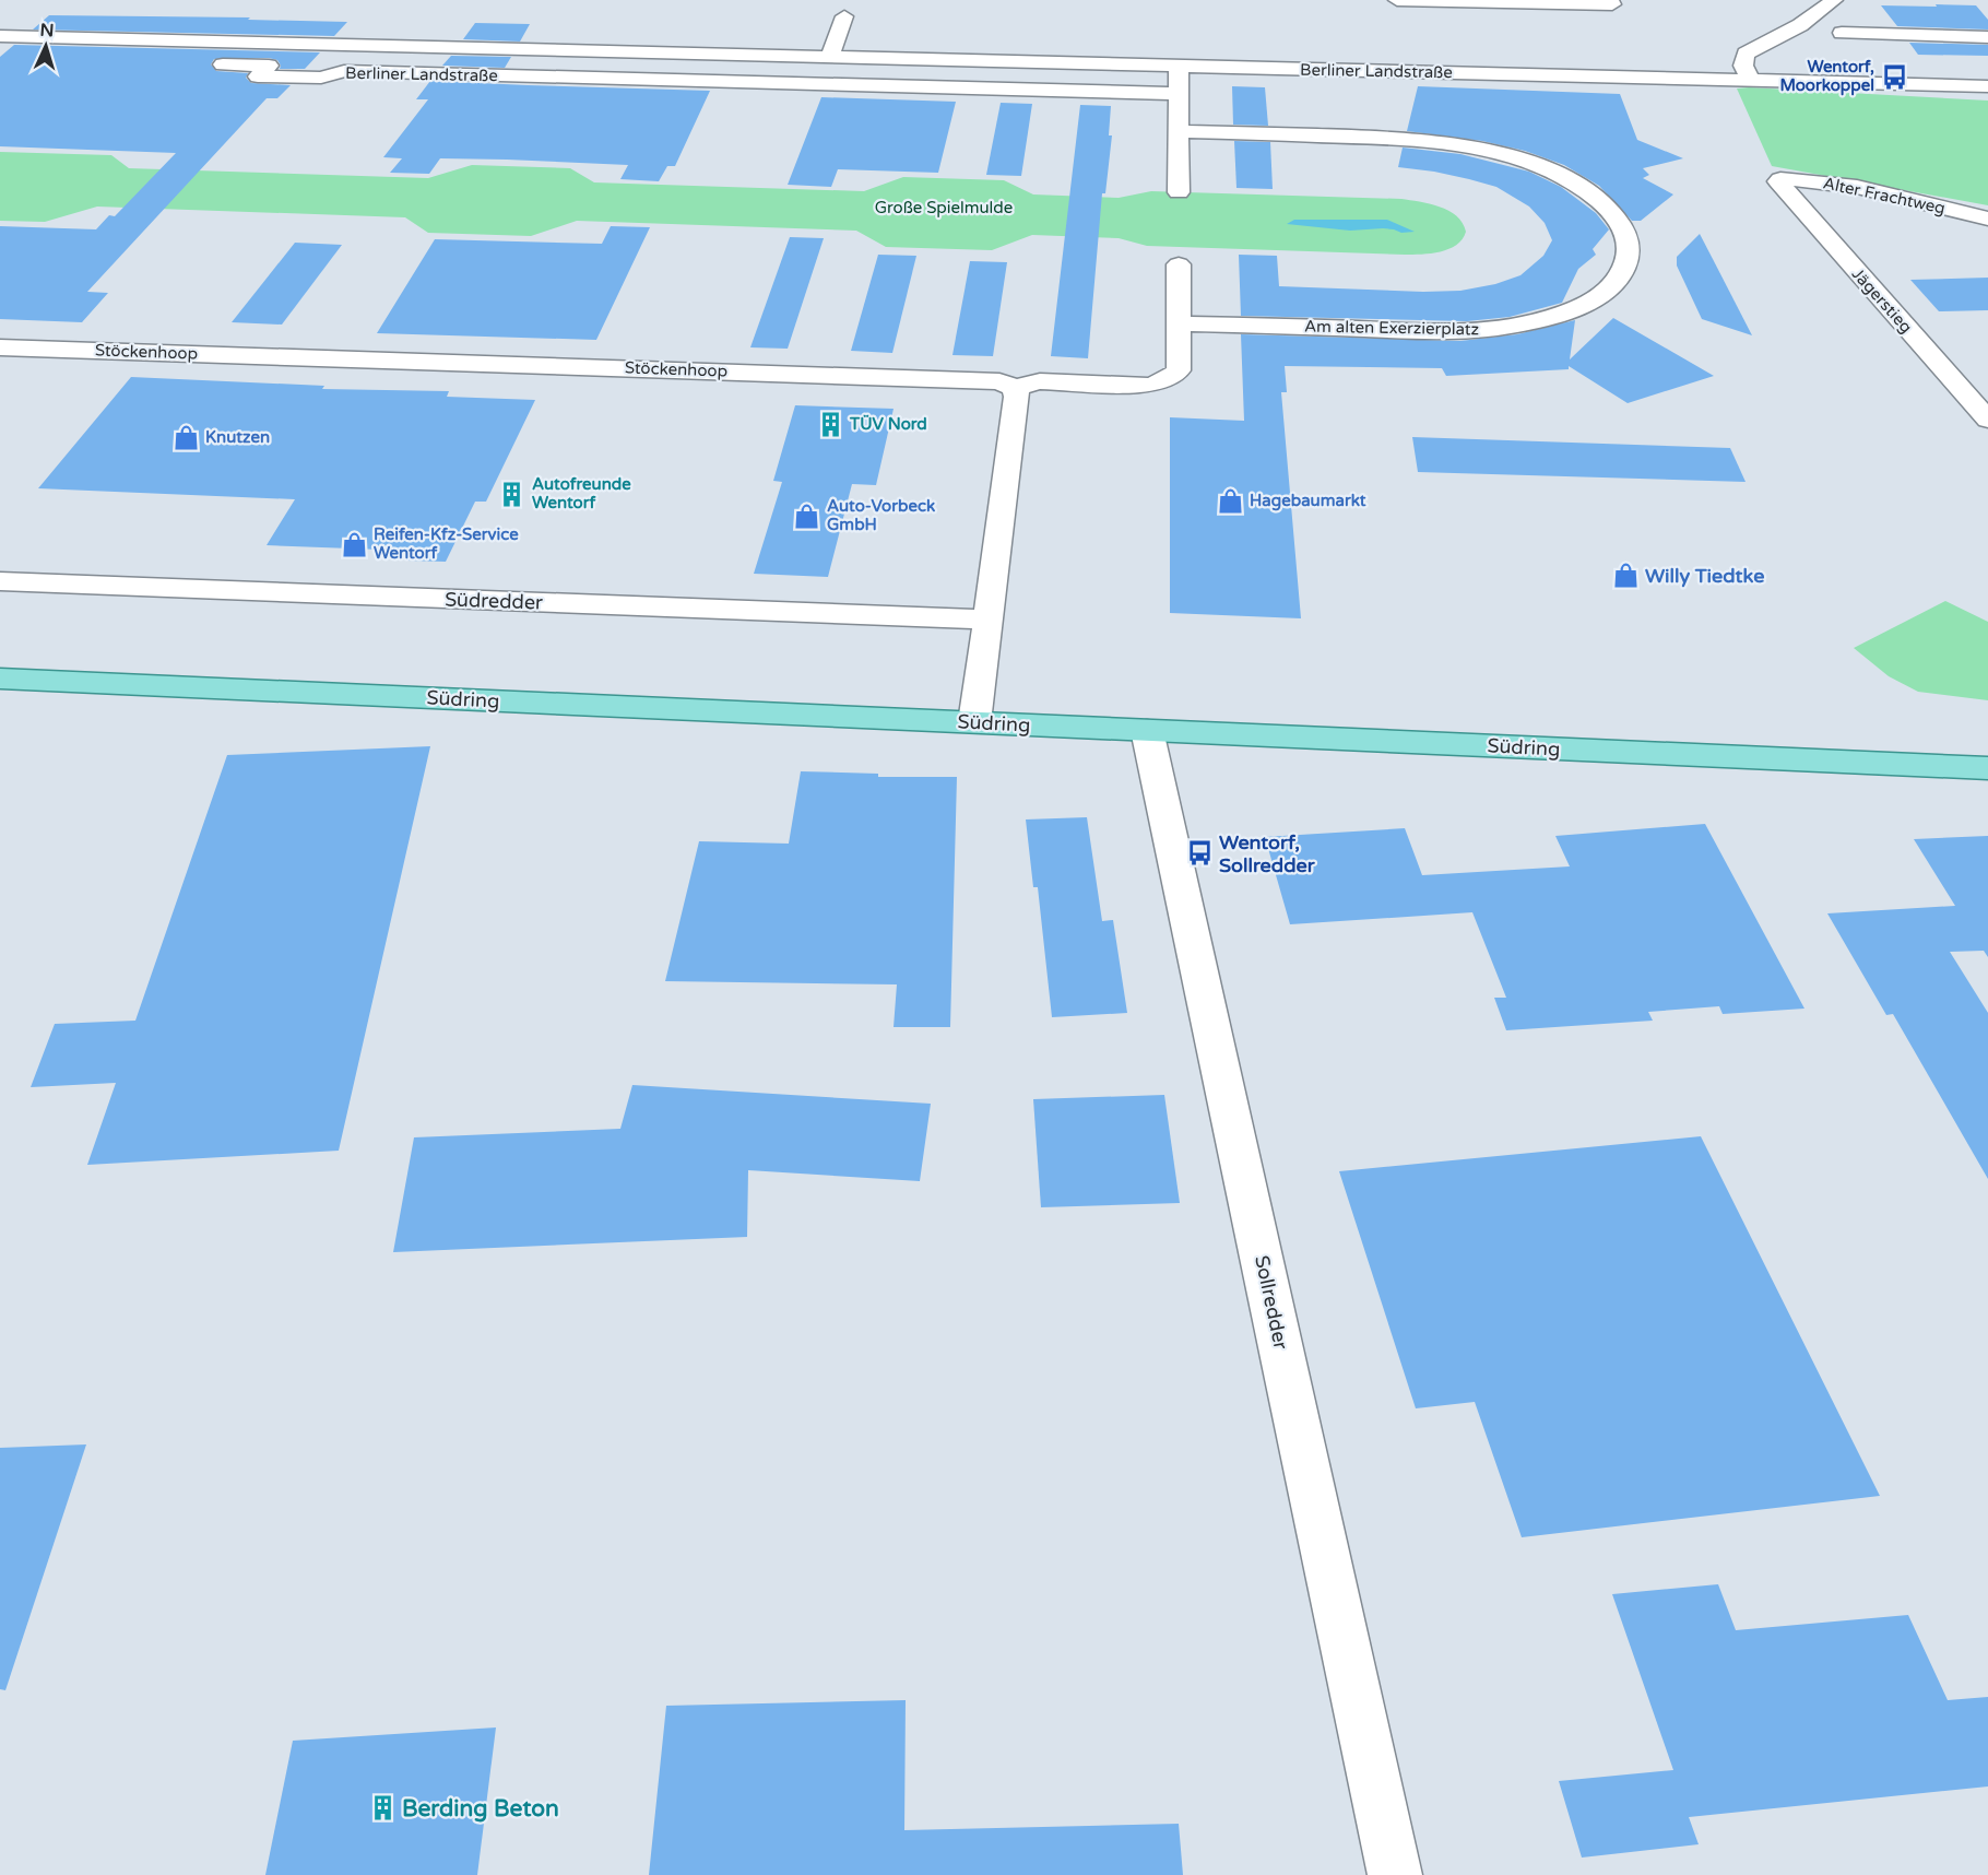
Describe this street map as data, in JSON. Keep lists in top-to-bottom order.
{
  "streets": {
    "main road": ["Südring"],
    "street": [
      "Berliner Landstraße",
      "Alter Frachtweg",
      "Jägerstieg",
      "Am alten Exerzierplatz",
      "Stöckenhoop",
      "Südredder",
      "Sollredder"
    ]
  },
  "crossings": [
    ["Alter Frachtweg", "Jägerstieg"],
    ["Südring", "Sollredder"]
  ],
  "parks": ["Große Spielmulde"],
  "places": {
    "bus stop": ["Wentorf, Moorkoppel", "Wentorf, Sollredder"],
    "building": ["TÜV Nord", "Autofreunde Wentorf", "Berding Beton"],
    "shop": [
      "Knutzen",
      "Hagebaumarkt",
      "Auto-Vorbeck GmbH",
      "Reifen-Kfz-Service Wentorf",
      "Willy Tiedtke"
    ]
  },
  "north": "top"
}
